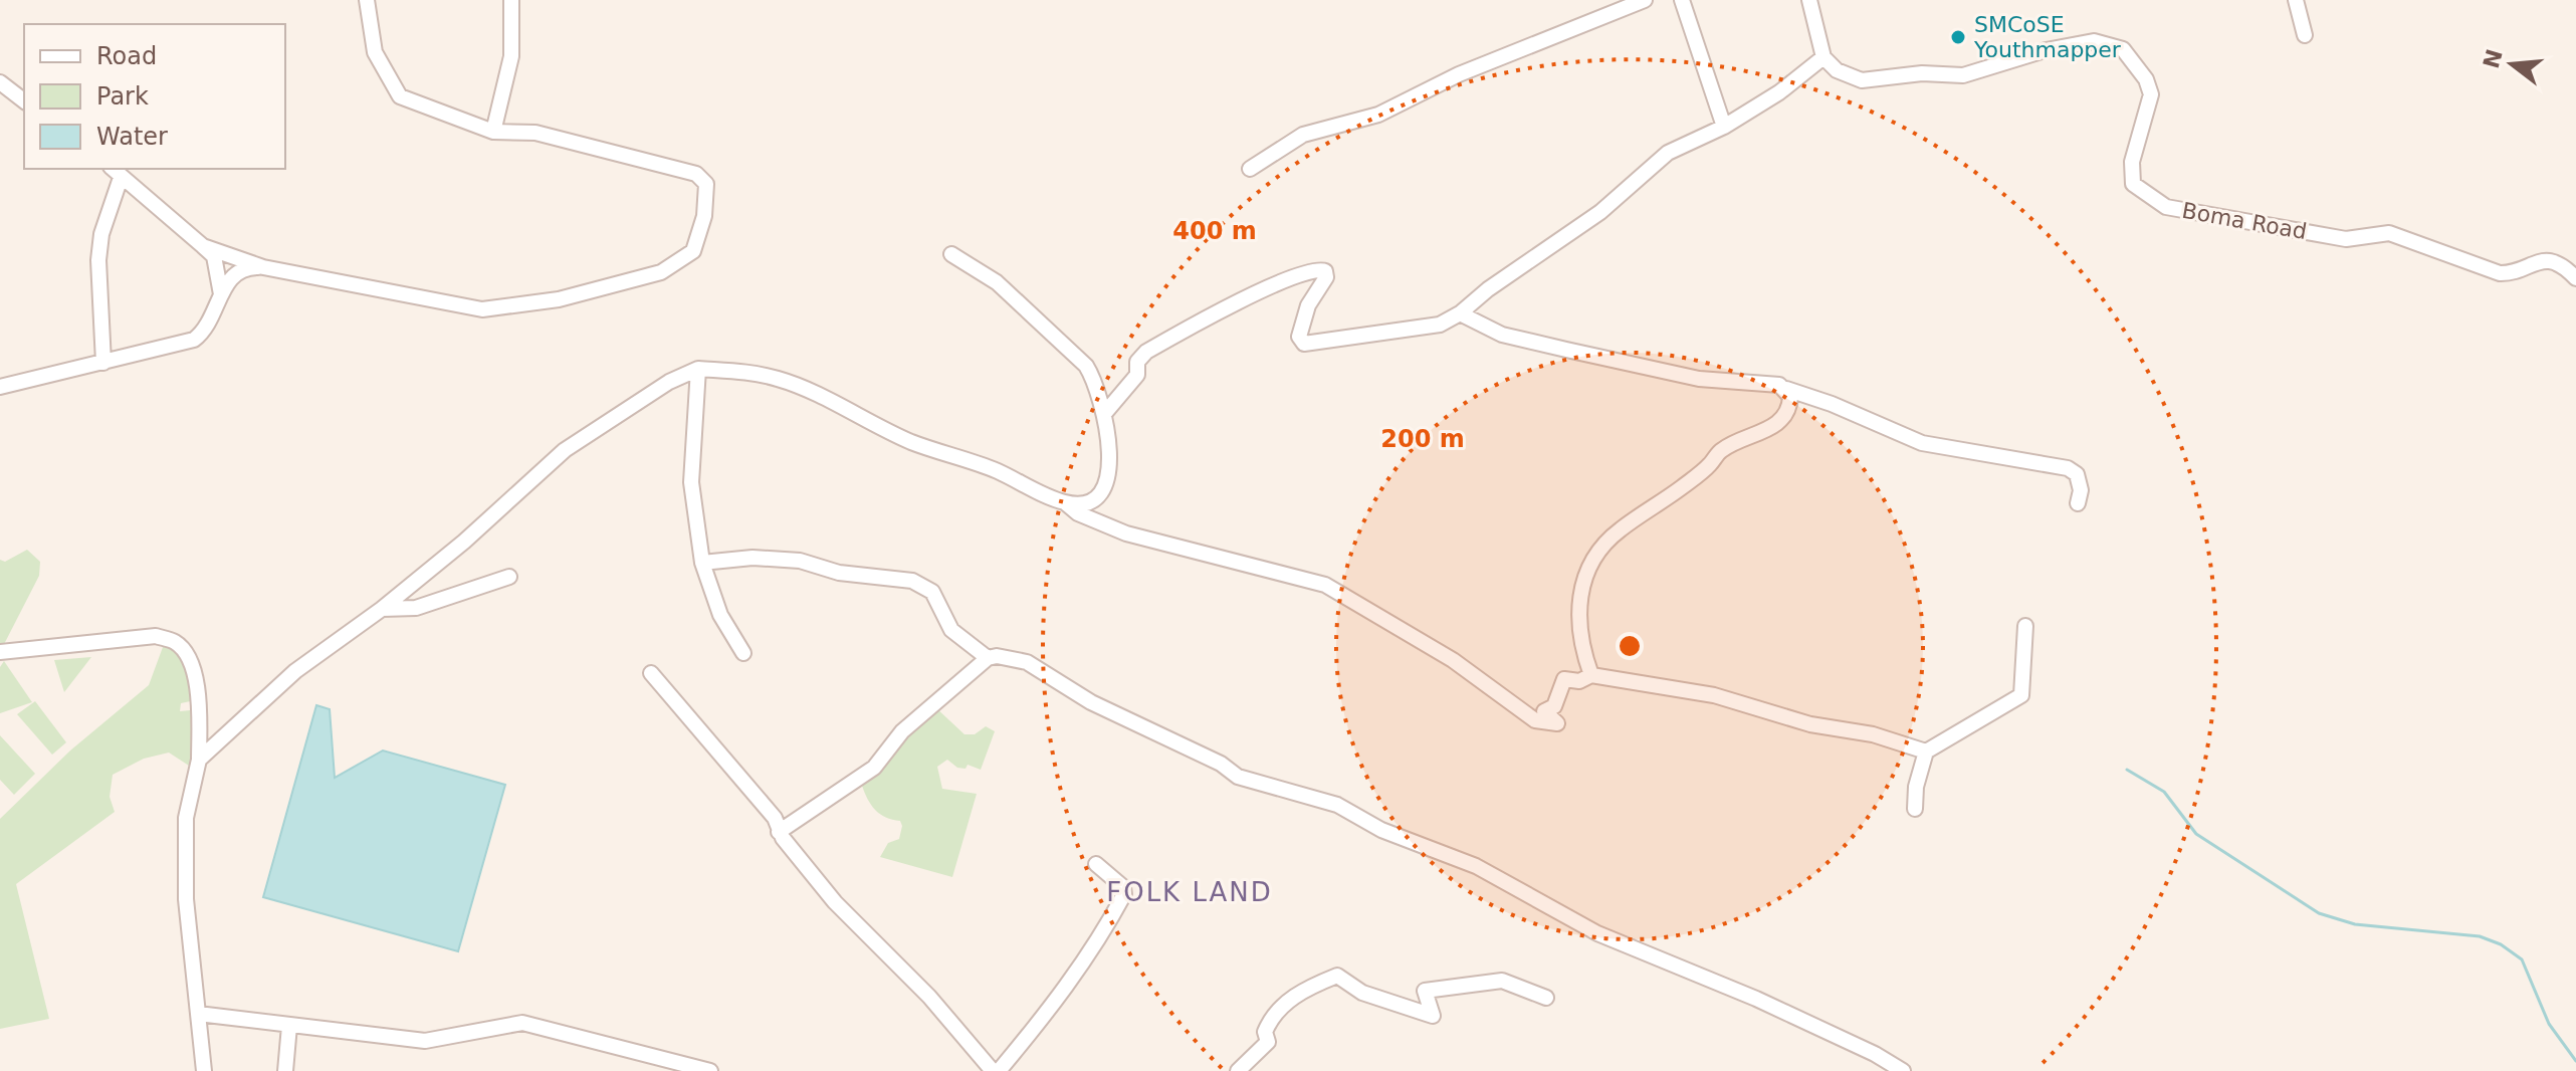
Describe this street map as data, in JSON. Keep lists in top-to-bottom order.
{
  "streets": {
    "street": ["Boma Road"]
  },
  "districts": ["FOLK LAND"],
  "places": ["SMCoSE Youthmapper"],
  "legend": ["Road", "Park", "Water"],
  "north": "left",
  "rings": ["400 m", "200 m"]
}
